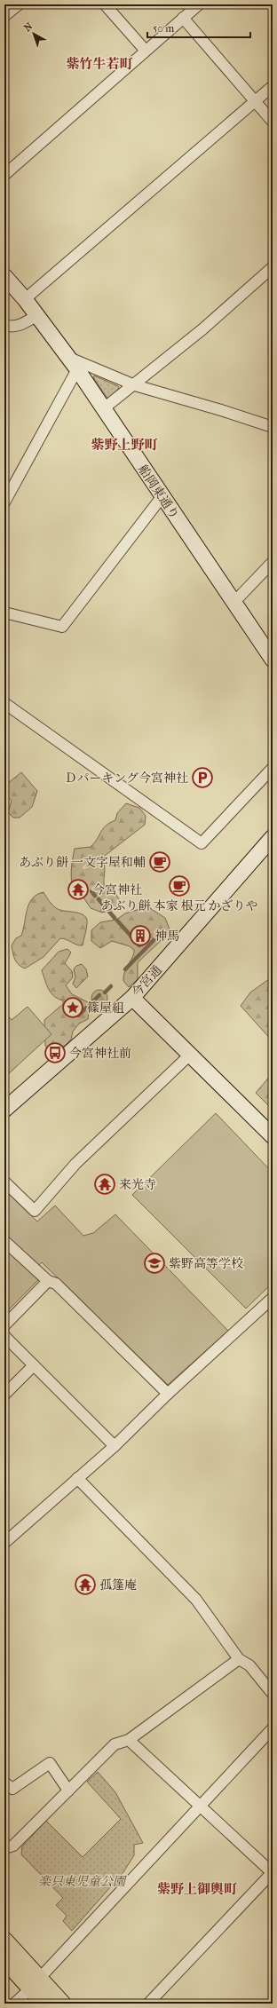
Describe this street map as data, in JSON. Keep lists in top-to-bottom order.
{
  "streets": {
    "street": ["船岡東通り", "今宮通"]
  },
  "districts": ["紫竹牛若町", "紫野上野町", "紫野上御輿町"],
  "parks": ["楽只東児童公園"],
  "places": {
    "parking": ["Ｄパーキング今宮神社"],
    "cafe": ["あぶり餅 一文字屋和輔", "あぶり餅 本家 根元 かざりや"],
    "temple": ["今宮神社", "来光寺", "孤篷庵"],
    "building": ["神馬"],
    "place": ["篠屋組"],
    "bus stop": ["今宮神社前"],
    "school or university": ["紫野高等学校"]
  },
  "scale_bar": "50 m",
  "north": "top left"
}
